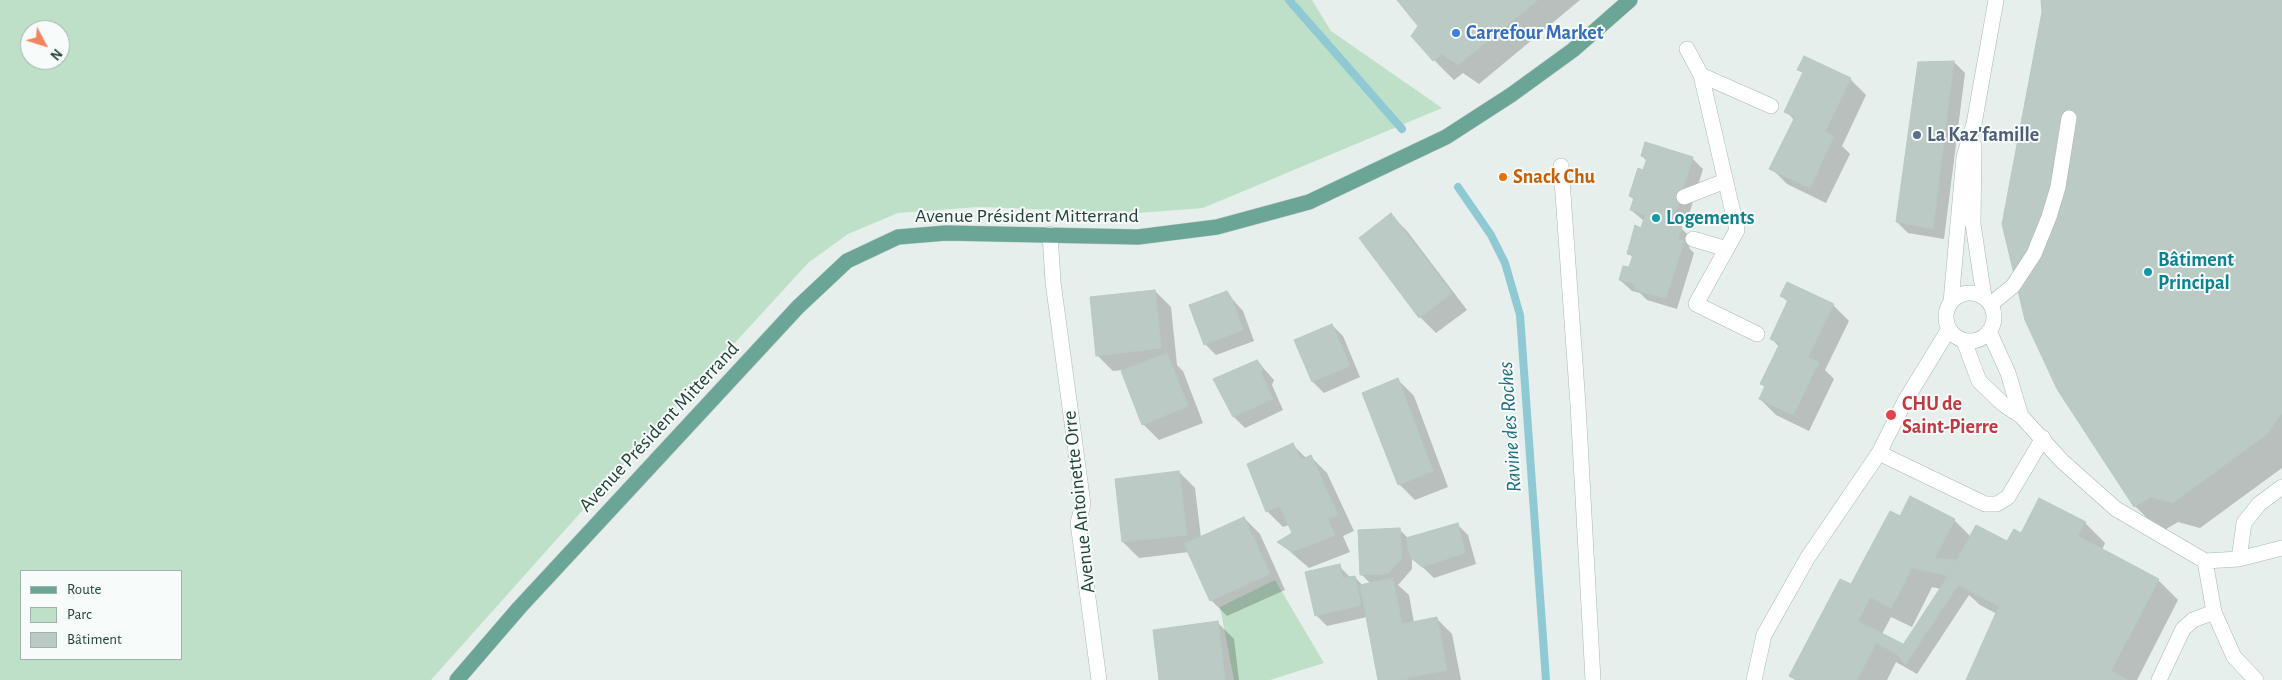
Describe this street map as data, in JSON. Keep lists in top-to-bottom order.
{
  "streets": {
    "main road": ["Avenue Président Mitterrand"],
    "street": ["Avenue Antoinette Orre"]
  },
  "crossings": [
    ["Avenue Président Mitterrand", "Avenue Antoinette Orre"]
  ],
  "water": ["Ravine des Roches"],
  "places": [
    "Carrefour Market",
    "La Kaz'famille",
    "Snack Chu",
    "Logements",
    "Bâtiment Principal",
    "CHU de Saint-Pierre"
  ],
  "legend": ["Route", "Parc", "Bâtiment"],
  "north": "bottom right"
}
